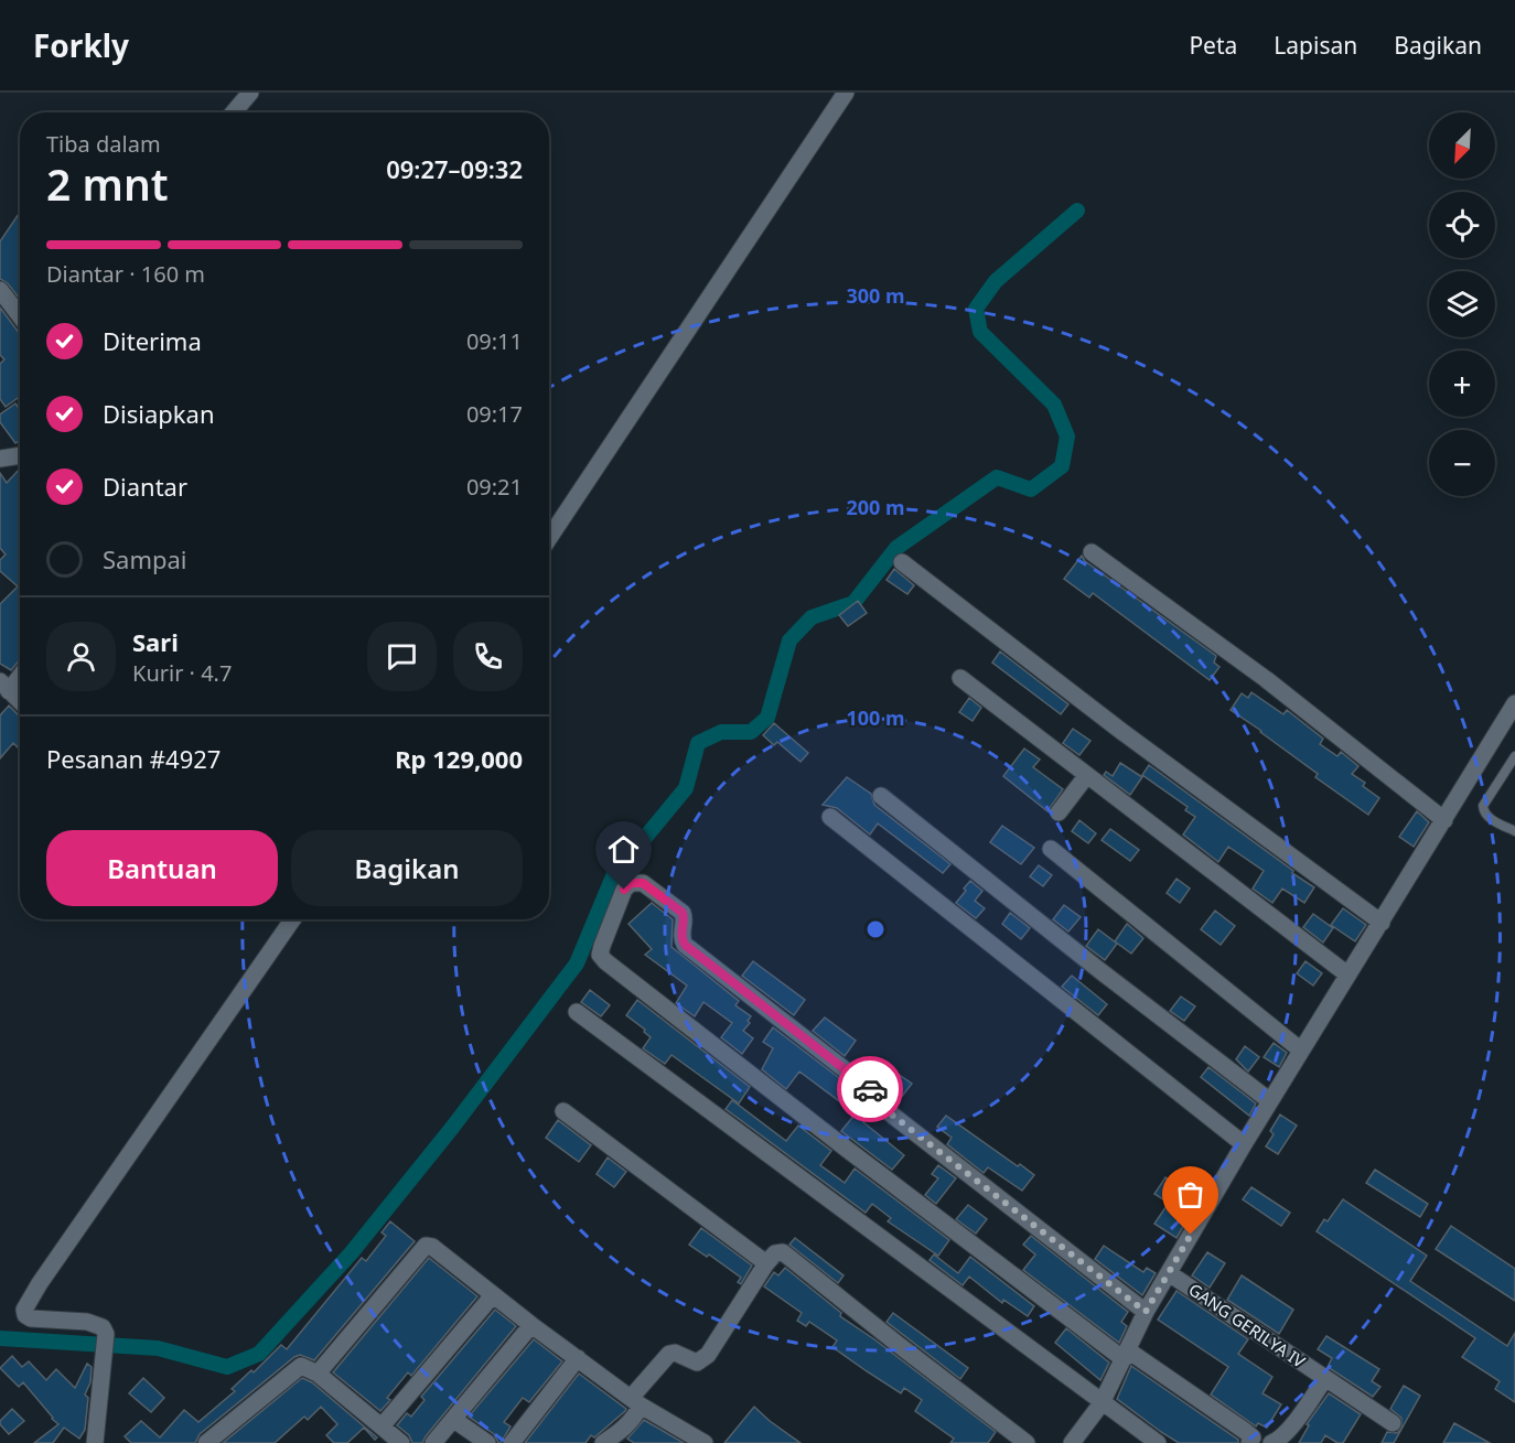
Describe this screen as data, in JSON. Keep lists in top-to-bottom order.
{
  "streets": {
    "street": ["GANG GERILYA IV"]
  },
  "north": "bottom left",
  "page": {
    "header": "Forkly",
    "nav": ["Peta", "Lapisan", "Bagikan"],
    "map_buttons": ["+", "−"],
    "heading": ["2 mnt", "Tiba dalam", "09:27–09:32"],
    "panel": [
      "Sari",
      "Kurir · 4.7",
      "Pesanan #4927",
      "Rp 129,000"
    ],
    "bar": "Diantar · 160 m",
    "list": [
      ["Diterima", "09:11"],
      ["Disiapkan", "09:17"],
      ["Diantar", "09:21"],
      "Sampai"
    ],
    "buttons": ["Bantuan", "Bagikan"]
  },
  "rings": ["300 m", "200 m", "100 m"]
}
